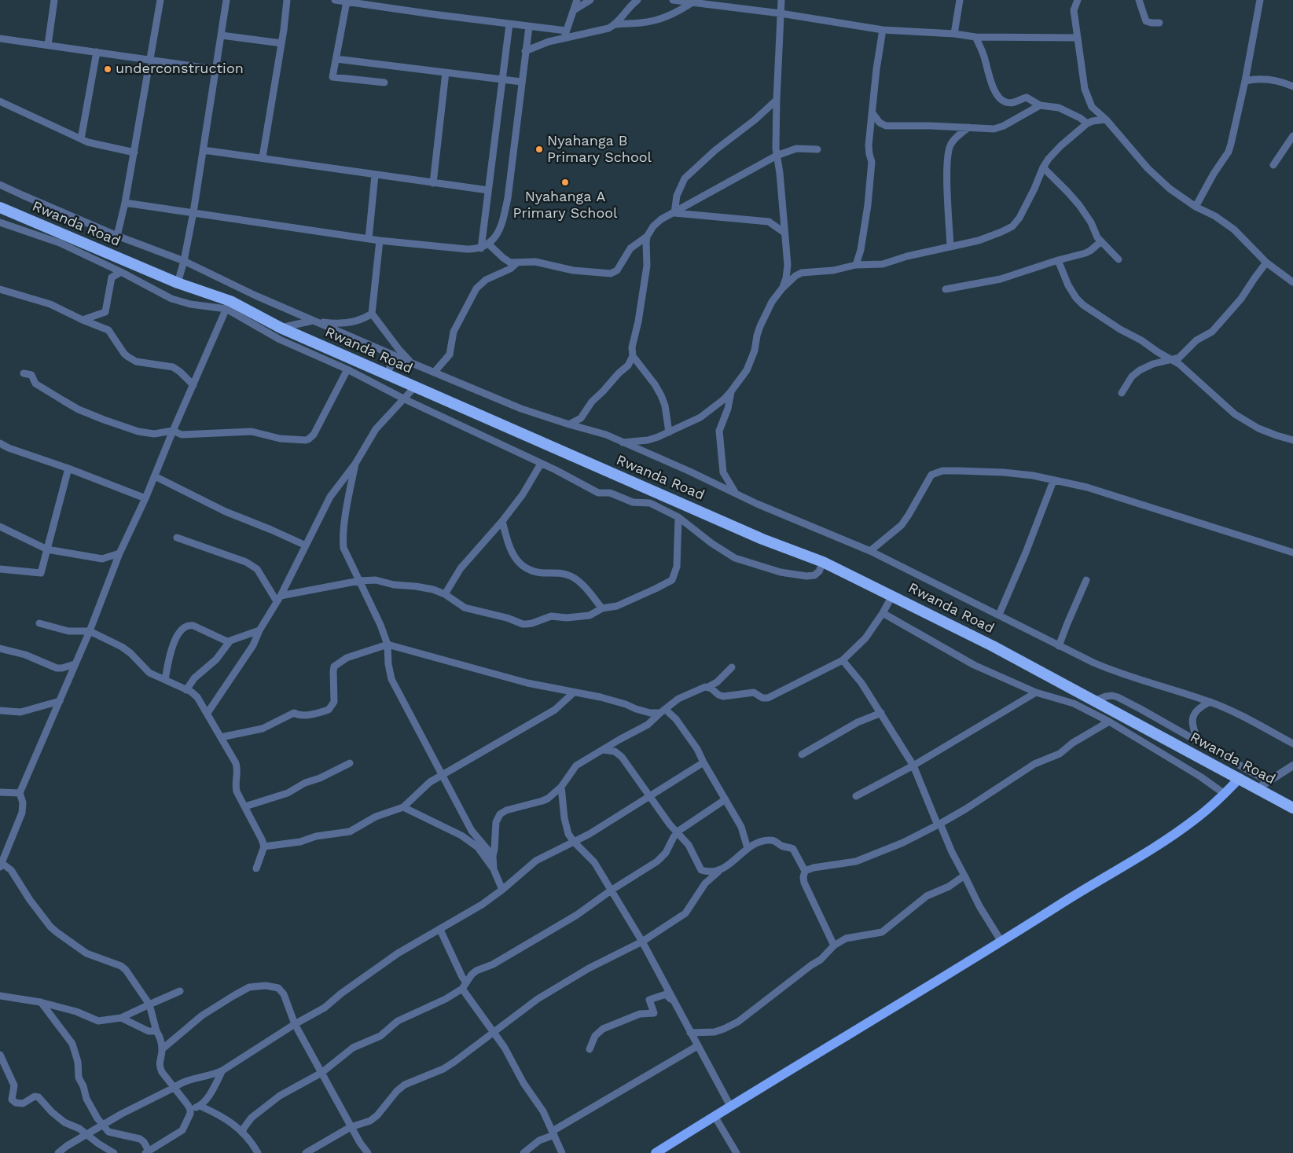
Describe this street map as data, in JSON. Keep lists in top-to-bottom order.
{
  "streets": {
    "highway": ["Rwanda Road"]
  },
  "places": ["underconstruction", "Nyahanga B Primary School", "Nyahanga A Primary School"]
}
